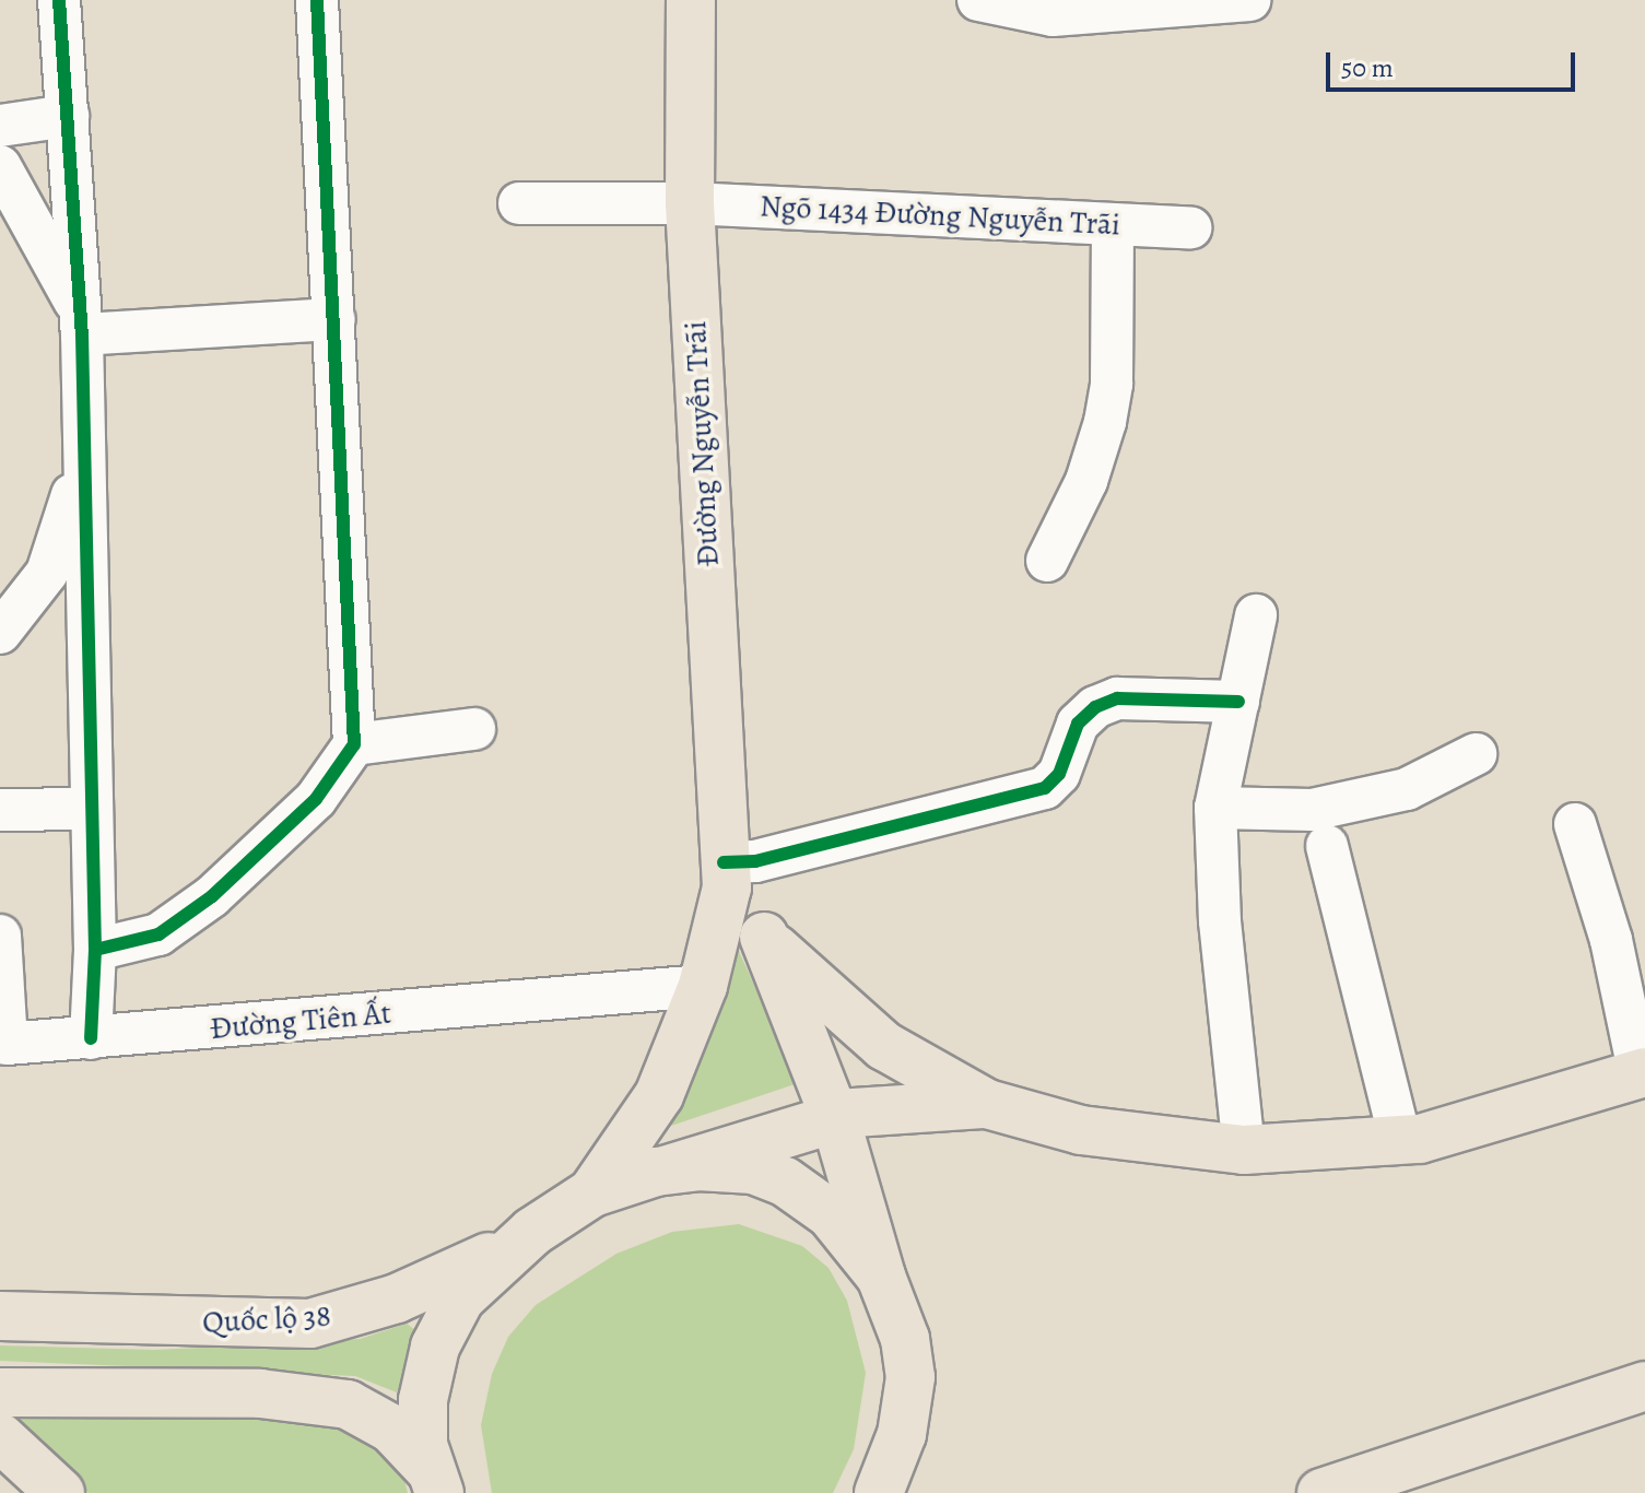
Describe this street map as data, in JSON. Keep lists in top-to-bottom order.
{
  "streets": {
    "main road": ["Đường Nguyễn Trãi", "Quốc lộ 38"],
    "street": ["Ngõ 1434 Đường Nguyễn Trãi", "Đường Tiên Ất"]
  },
  "crossings": [
    ["Ngõ 1434 Đường Nguyễn Trãi", "Đường Nguyễn Trãi"],
    ["Đường Nguyễn Trãi", "Đường Tiên Ất"]
  ],
  "scale_bar": "50 m"
}
